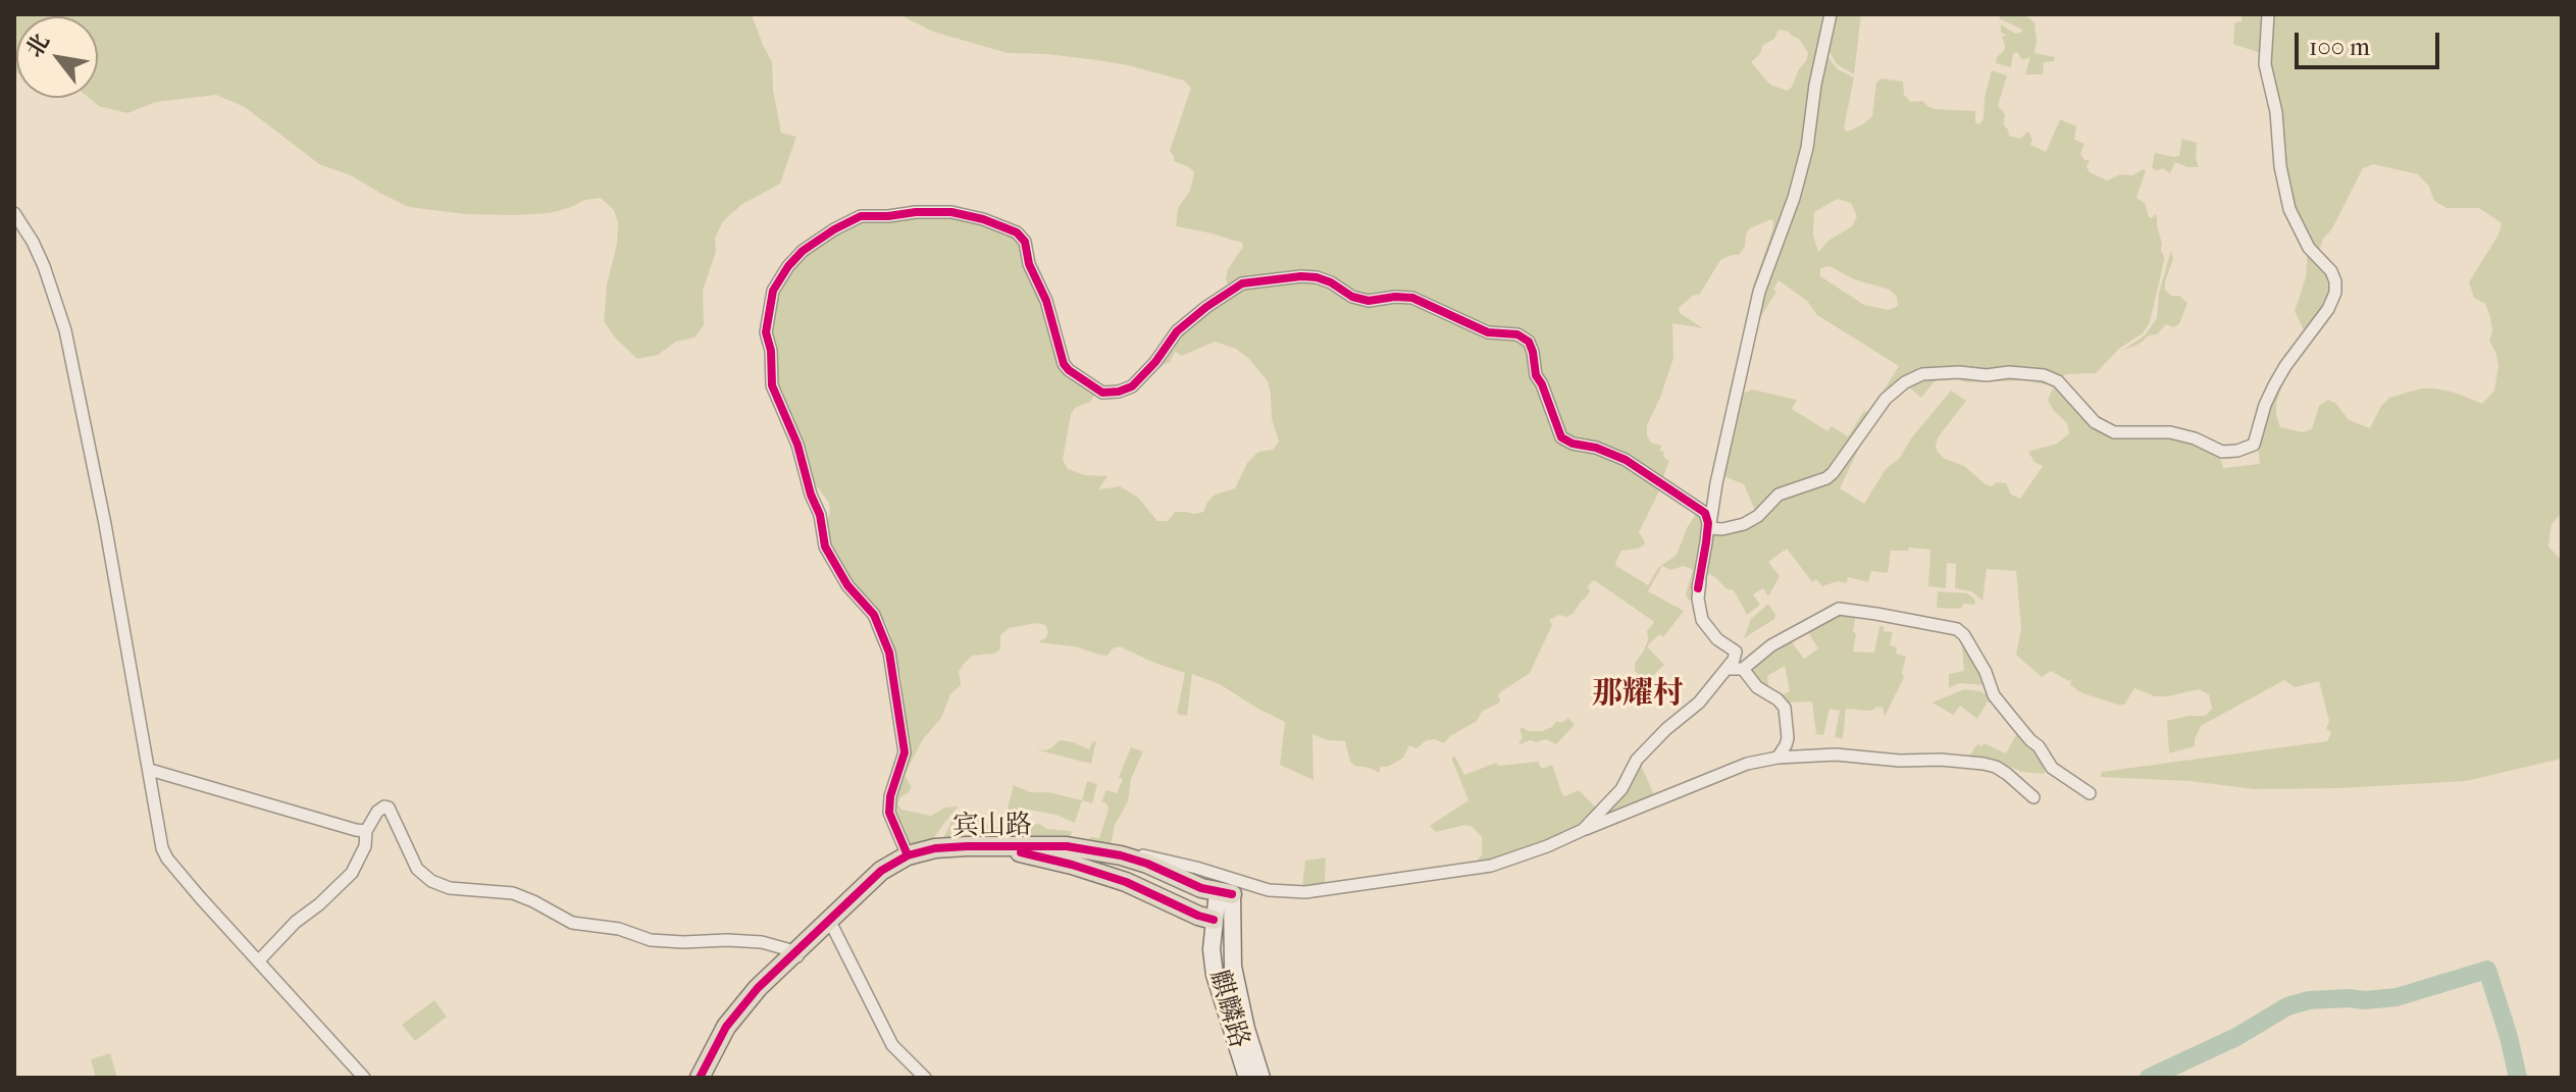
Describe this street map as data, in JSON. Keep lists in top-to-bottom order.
{
  "streets": {
    "main road": ["宾山路", "麒麟路"]
  },
  "crossings": [
    ["宾山路", "麒麟路"]
  ],
  "districts": ["那耀村"],
  "scale_bar": "100 m",
  "north": "top left"
}
